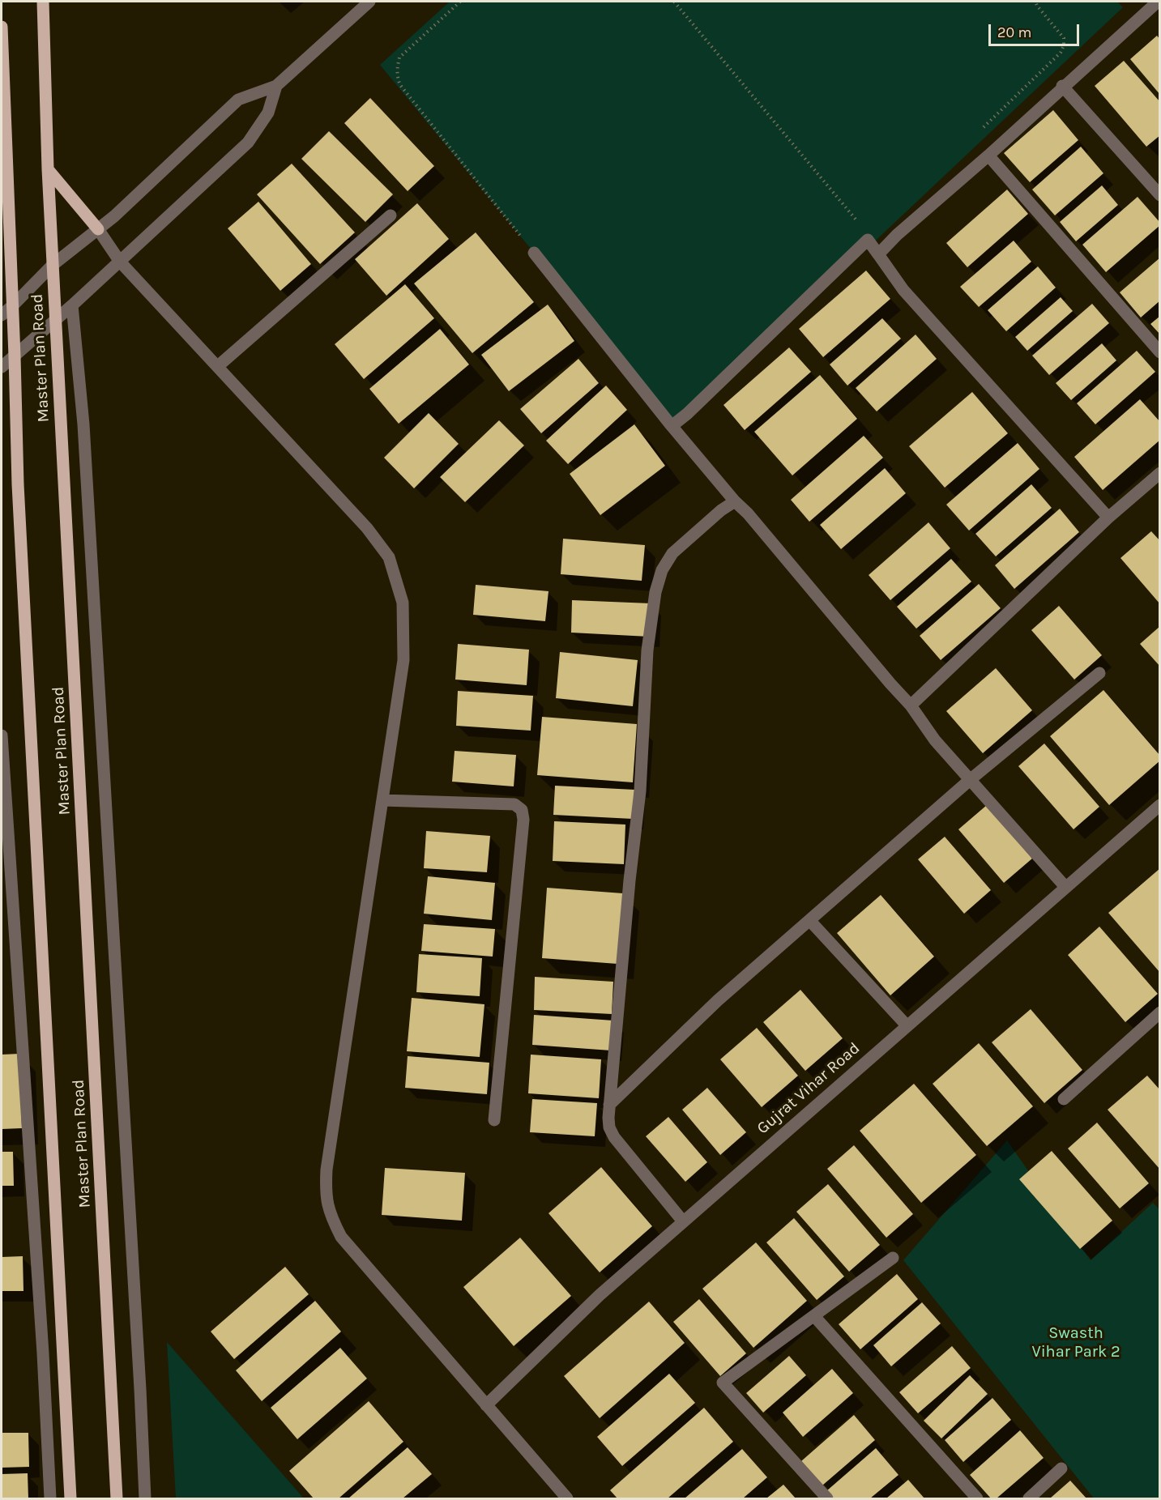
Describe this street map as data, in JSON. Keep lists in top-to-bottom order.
{
  "streets": {
    "main road": ["Master Plan Road"],
    "street": ["Gujrat Vihar Road"]
  },
  "parks": ["Swasth Vihar Park 2"],
  "scale_bar": "20 m"
}
